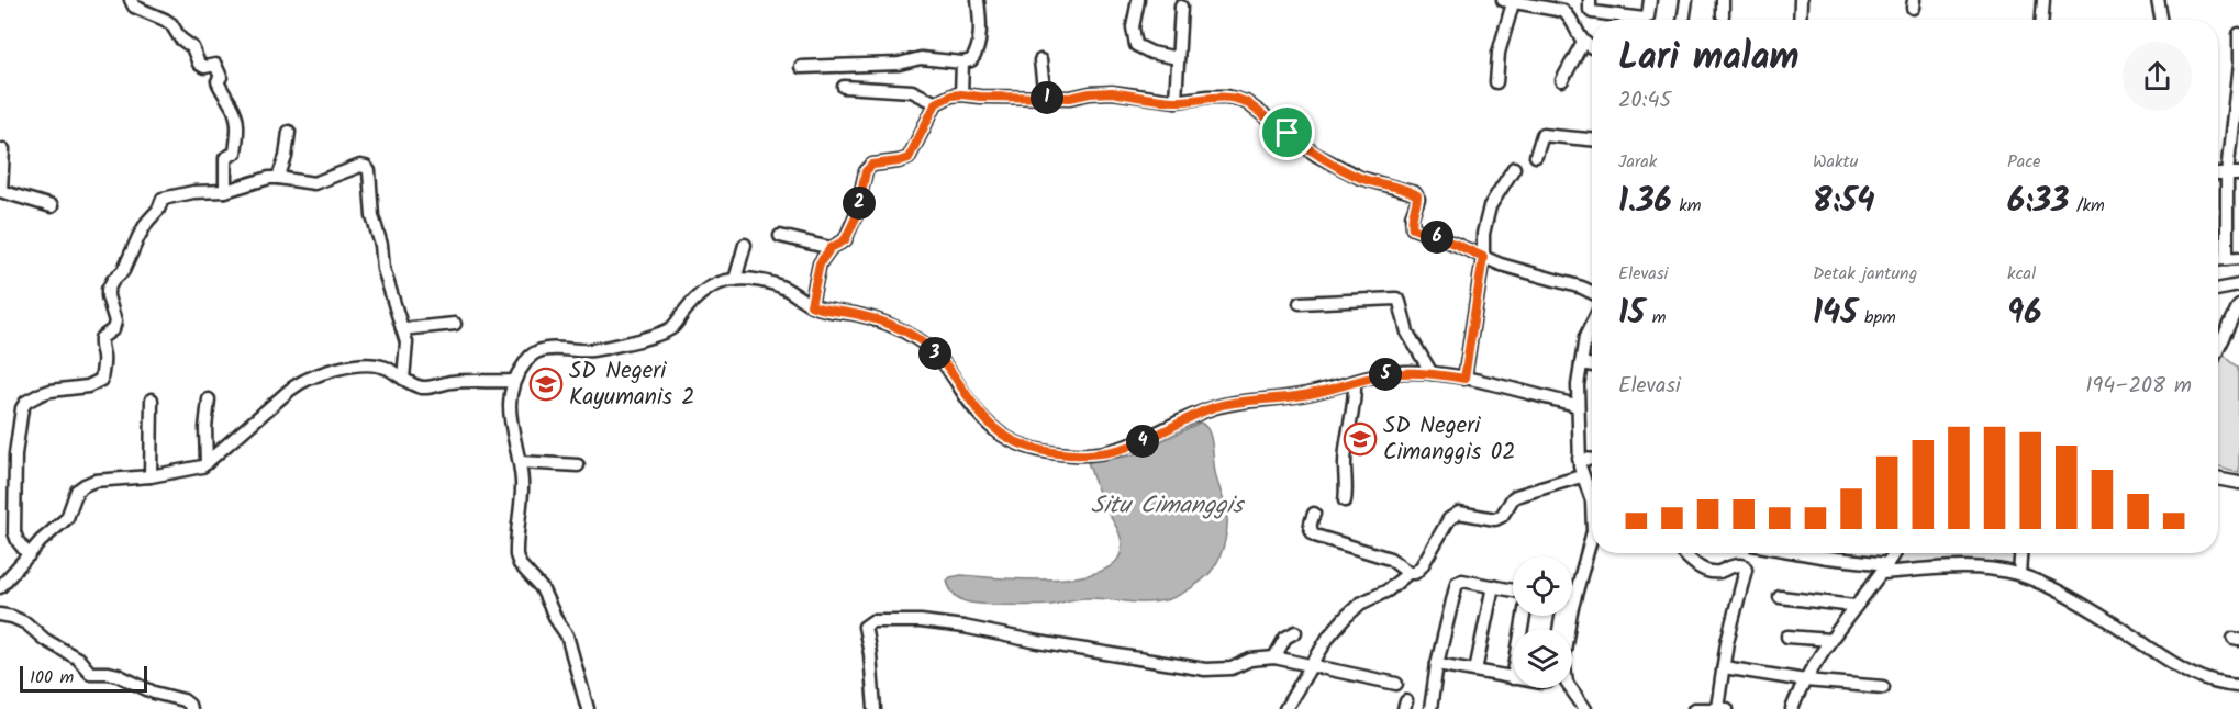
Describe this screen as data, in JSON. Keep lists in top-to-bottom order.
{
  "water": ["Situ Cimanggis"],
  "places": {
    "school or university": ["SD Negeri Kayumanis 2", "SD Negeri Cimanggis 02"]
  },
  "scale_bar": "100 m",
  "page": {
    "heading": ["Lari malam", "20:45"],
    "pins": [
      "1",
      "2",
      "6",
      "3",
      "5",
      "4"
    ],
    "stats": [
      ["Jarak", "1.36 km"],
      ["Waktu", "8:54"],
      ["Pace", "6:33 /km"],
      ["Elevasi", "15 m"],
      ["Detak jantung", "145 bpm"],
      ["kcal", "96"]
    ],
    "chart": ["Elevasi", "194–208 m"],
    "scale": "100 m"
  }
}
